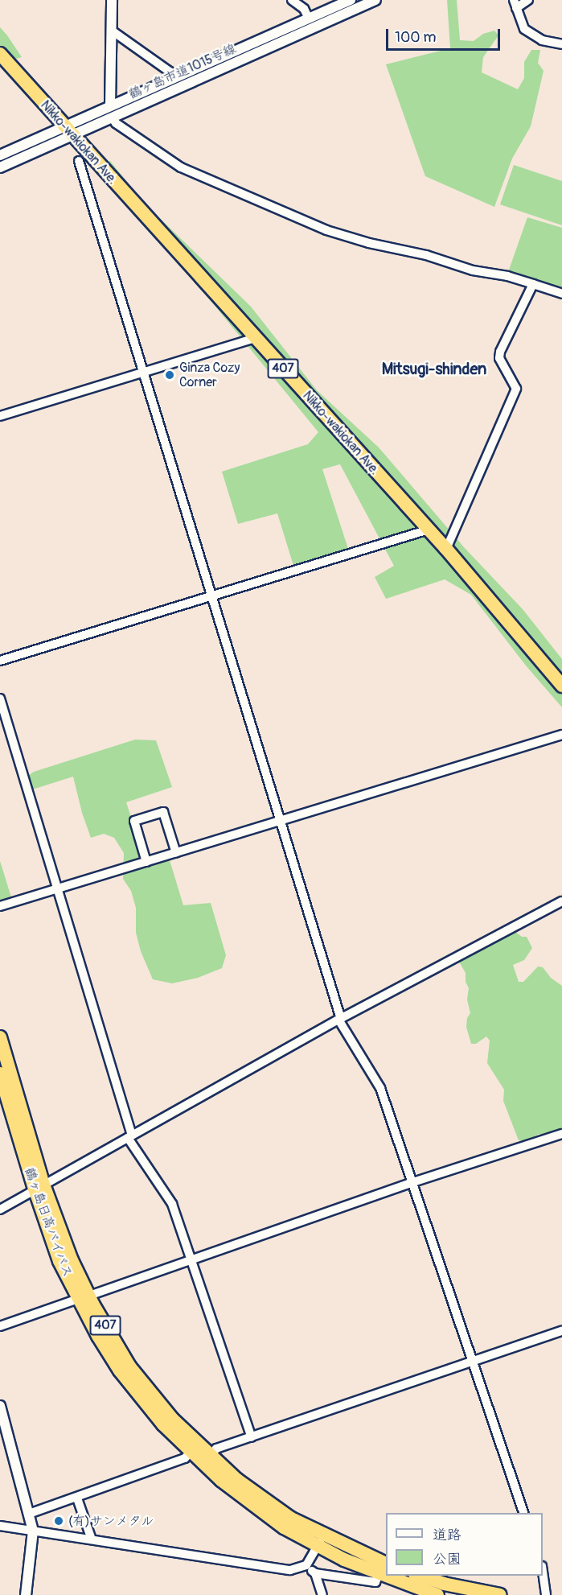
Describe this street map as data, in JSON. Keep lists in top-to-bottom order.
{
  "streets": {
    "highway": ["Nikko-wakiokan Ave.", "407", "鶴ヶ島日高バイパス"],
    "street": ["鶴ヶ島市道1015号線"]
  },
  "crossings": [
    ["鶴ヶ島市道1015号線", "Nikko-wakiokan Ave."]
  ],
  "districts": ["Mitsugi-shinden"],
  "places": ["Ginza Cozy Corner", "(有)サンメタル"],
  "legend": ["道路", "公園"],
  "scale_bar": "100 m"
}
